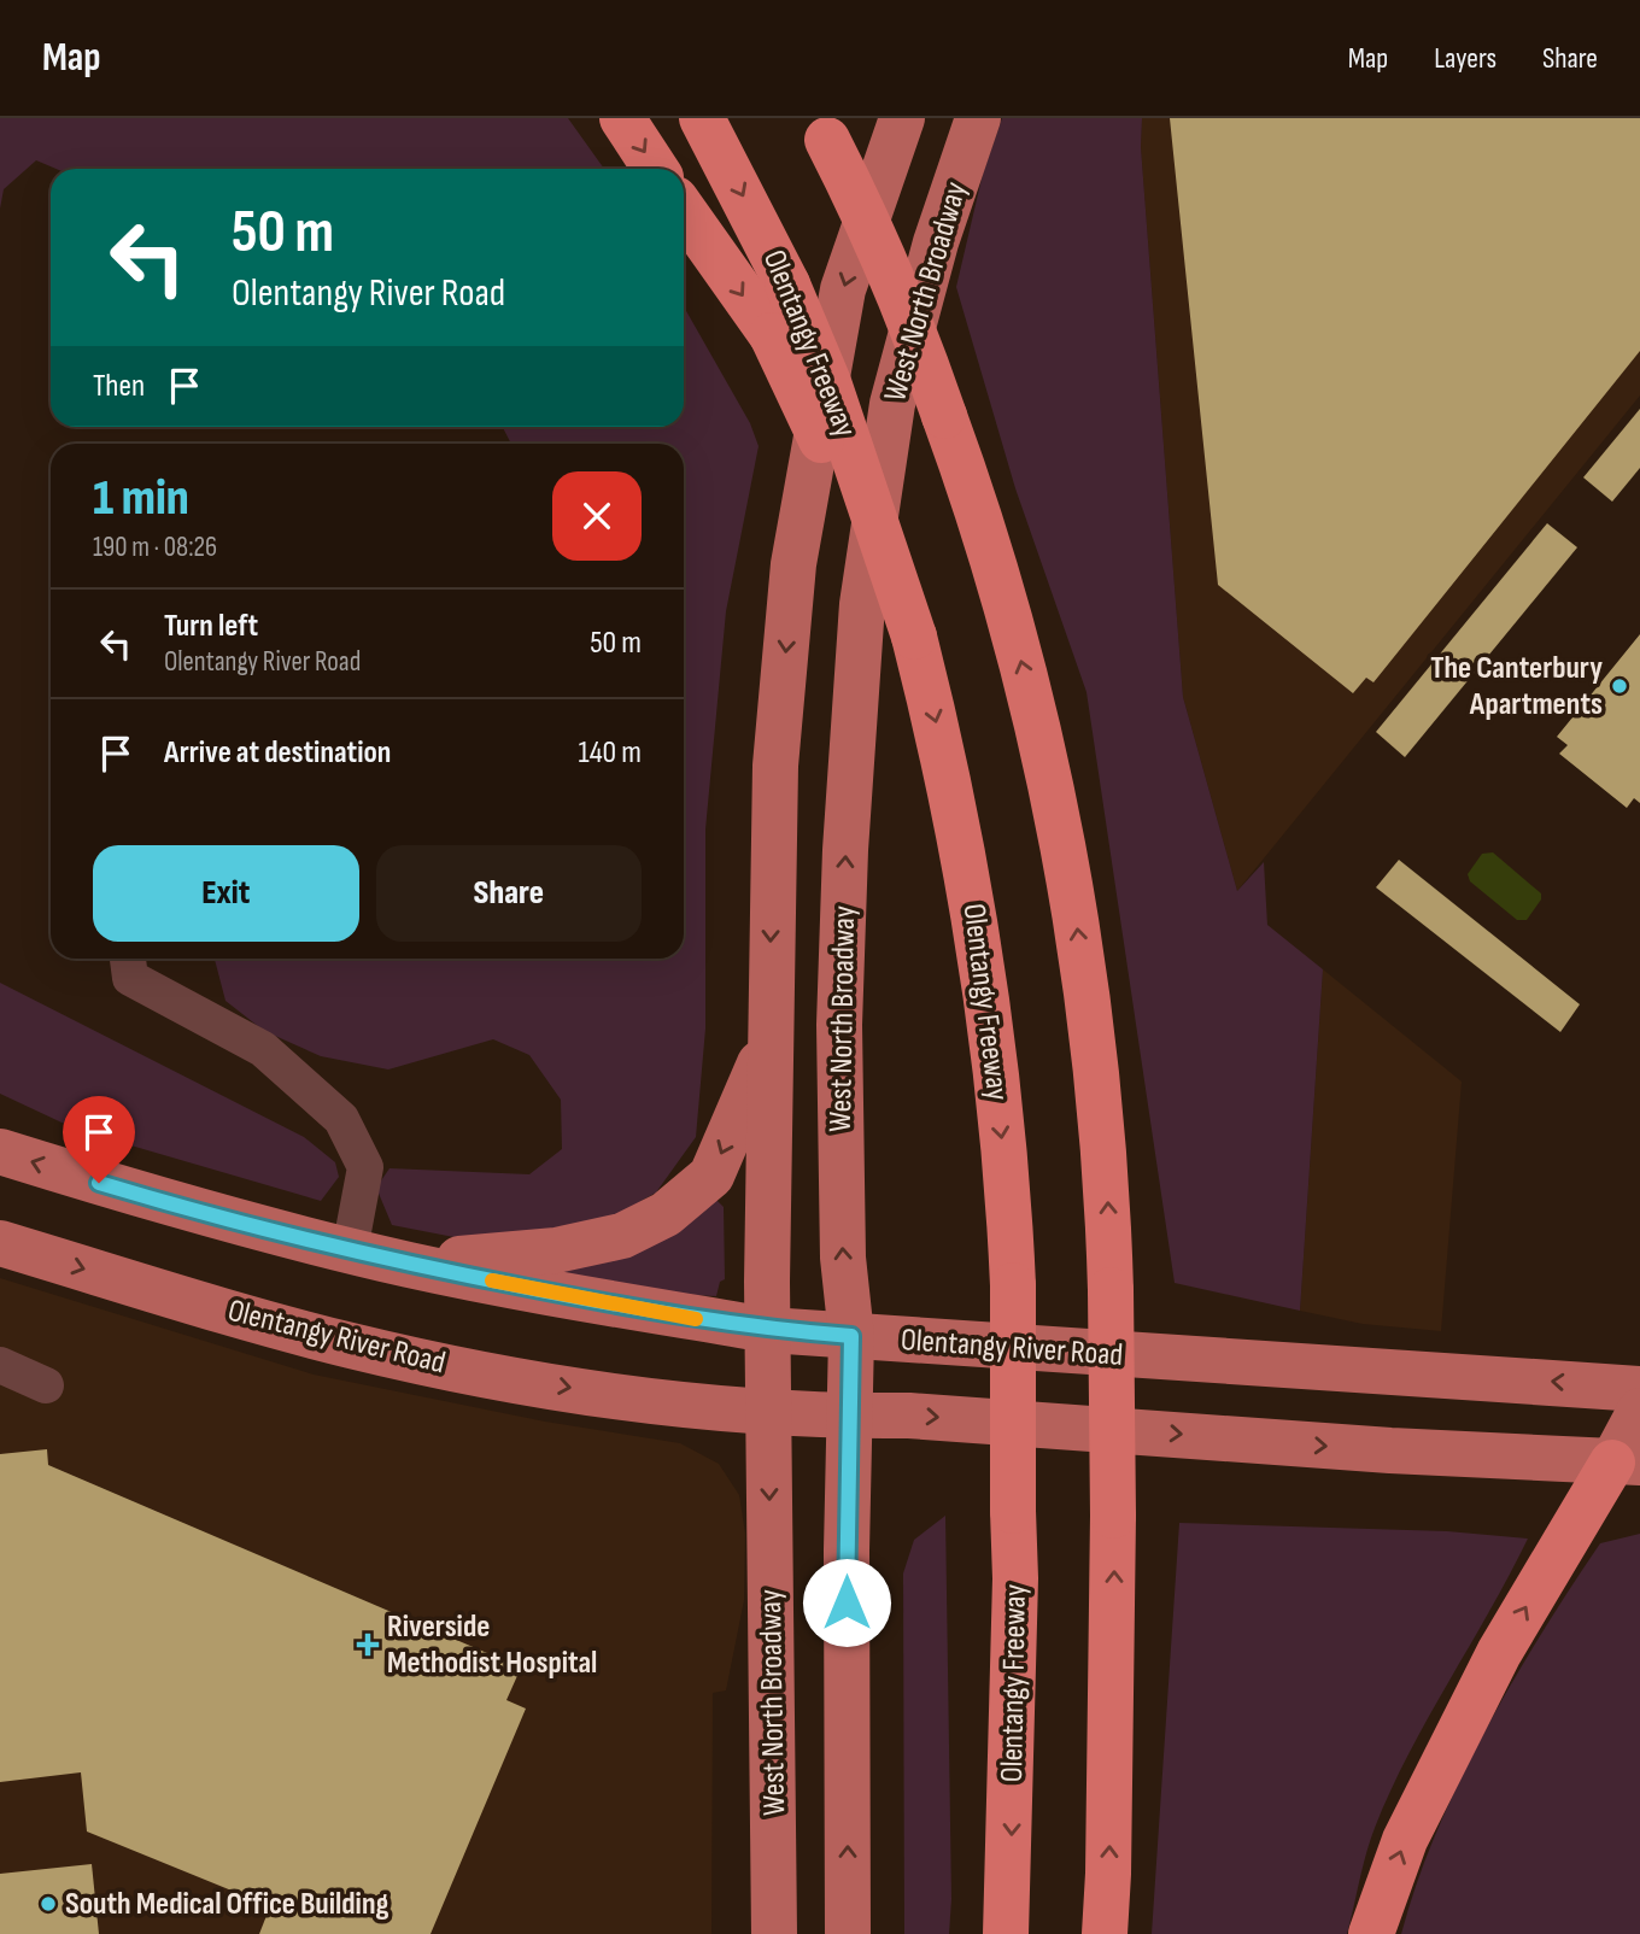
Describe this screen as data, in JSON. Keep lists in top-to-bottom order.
{
  "streets": {
    "highway": ["Olentangy Freeway"],
    "main road": ["West North Broadway", "Olentangy River Road"]
  },
  "crossings": [
    ["West North Broadway", "Olentangy River Road"]
  ],
  "places": {
    "other": ["The Canterbury Apartments", "South Medical Office Building"],
    "health": ["Riverside Methodist Hospital"]
  },
  "page": {
    "header": "Map",
    "nav": ["Map", "Layers", "Share"],
    "turn": ["50 m", "Olentangy River Road"],
    "then": "Then",
    "heading": ["1 min", "190 m · 08:26"],
    "list": [
      {
        "name": "Turn left",
        "note": "Olentangy River Road",
        "value": "50 m"
      },
      {
        "name": "Arrive at destination",
        "value": "140 m"
      }
    ],
    "buttons": ["Exit", "Share"]
  }
}
